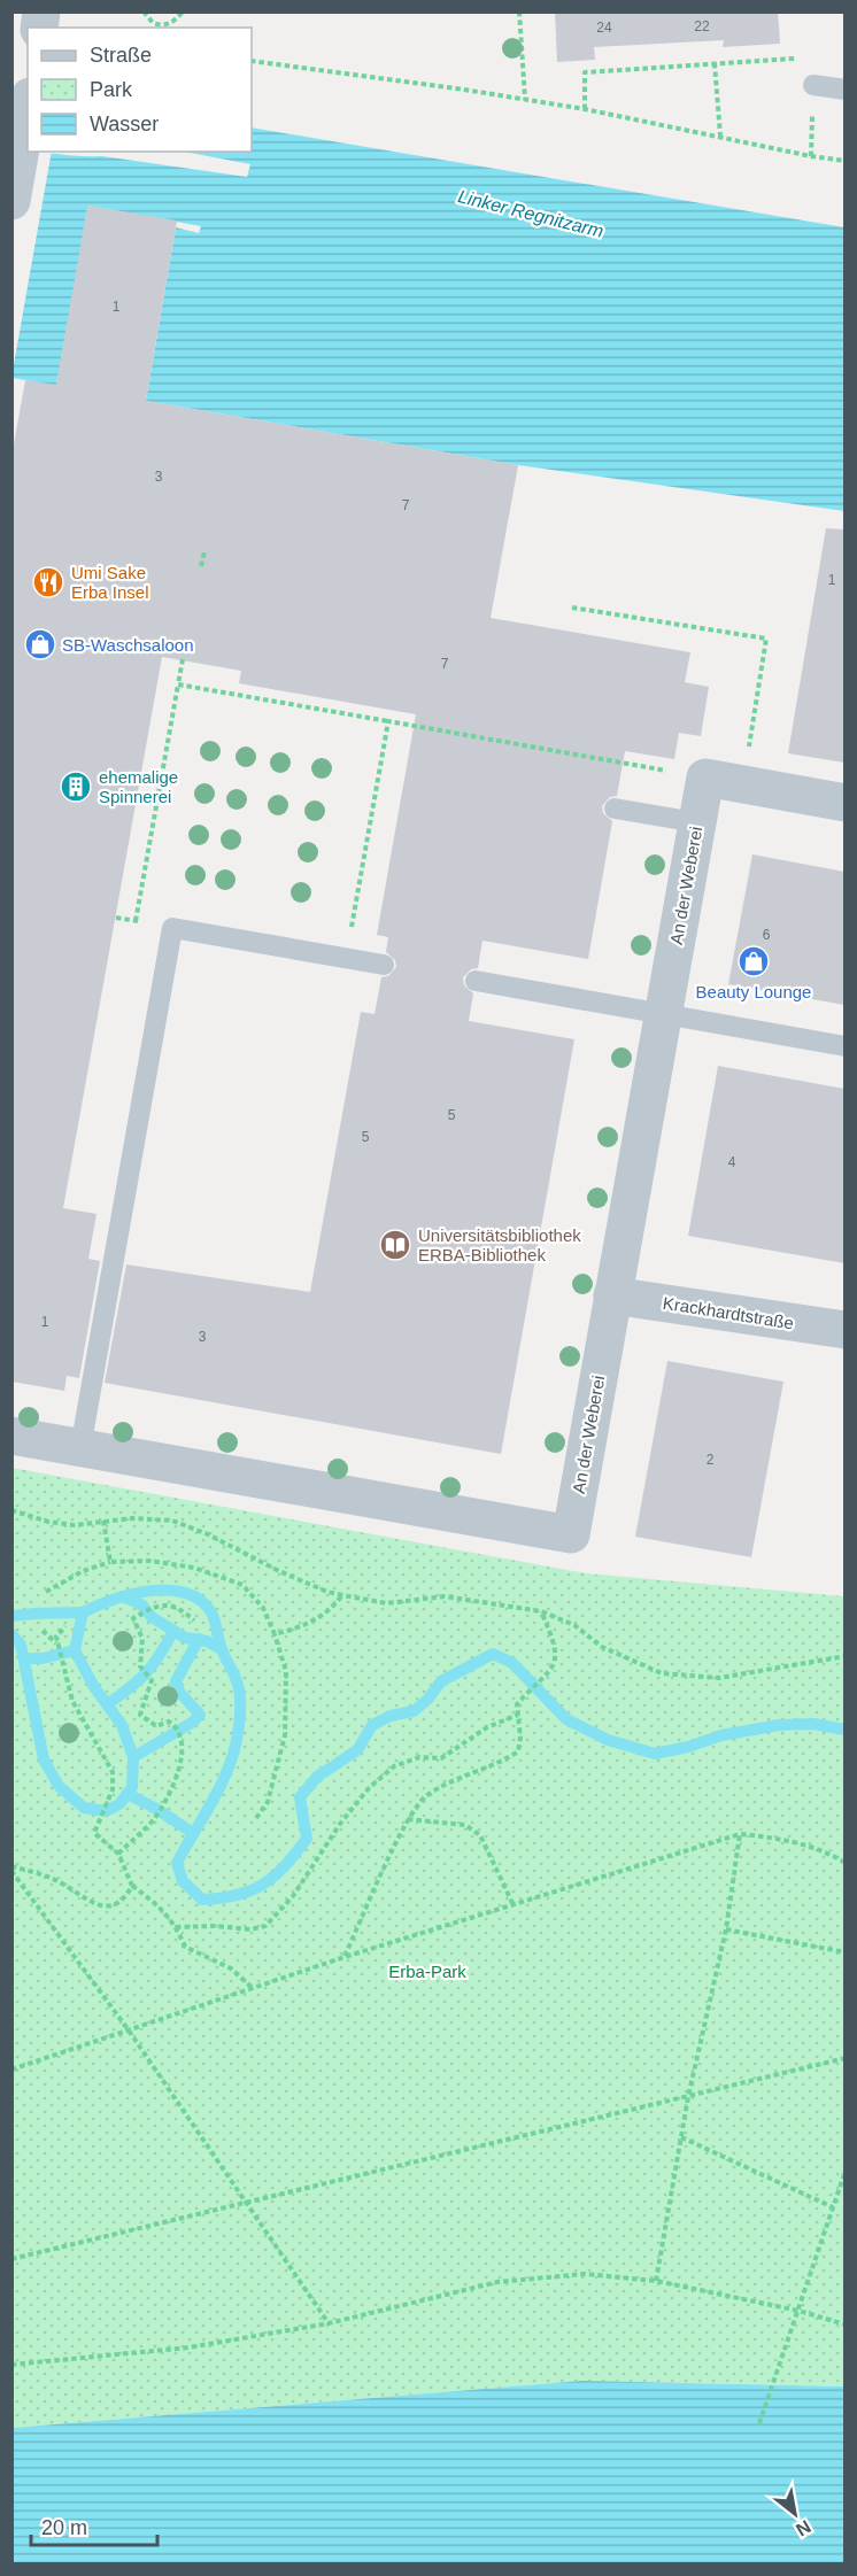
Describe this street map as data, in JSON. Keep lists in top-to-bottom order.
{
  "streets": {
    "street": ["An der Weberei", "Krackhardtstraße"]
  },
  "crossings": [
    ["An der Weberei", "Krackhardtstraße"]
  ],
  "water": ["Linker Regnitzarm"],
  "parks": ["Erba-Park"],
  "places": {
    "restaurant": ["Umi Sake Erba Insel"],
    "shop": ["SB-Waschsaloon", "Beauty Lounge"],
    "building": ["ehemalige Spinnerei"],
    "library": ["Universitätsbibliothek ERBA-Bibliothek"]
  },
  "house_numbers": [
    "22",
    "24",
    "1",
    "3",
    "7",
    "1",
    "7",
    "6",
    "5",
    "5",
    "4",
    "1",
    "3",
    "2"
  ],
  "legend": ["Straße", "Park", "Wasser"],
  "scale_bar": "20 m",
  "north": "bottom right"
}
